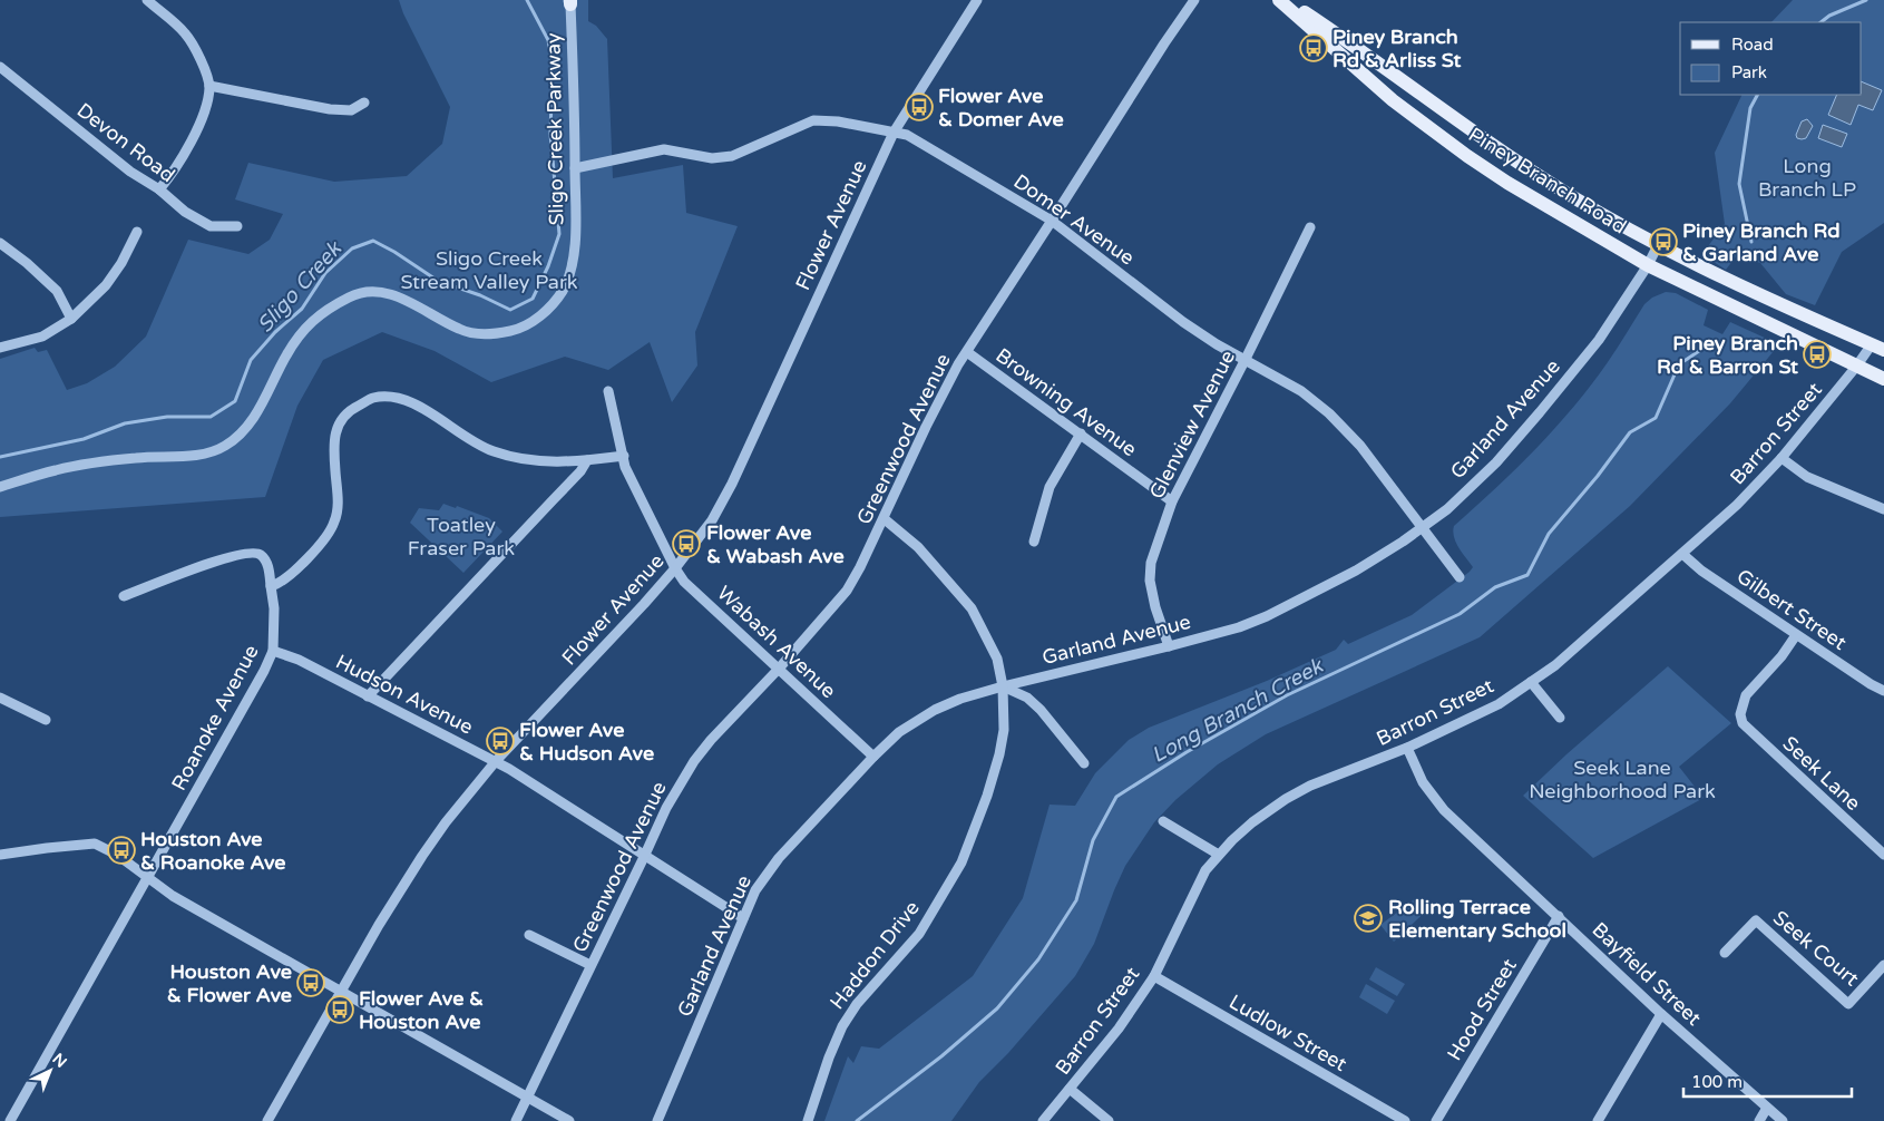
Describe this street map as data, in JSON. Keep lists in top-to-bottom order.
{
  "streets": {
    "main road": ["Piney Branch Road"],
    "street": [
      "Sligo Creek Parkway",
      "Devon Road",
      "Domer Avenue",
      "Flower Avenue",
      "Browning Avenue",
      "Garland Avenue",
      "Glenview Avenue",
      "Barron Street",
      "Greenwood Avenue",
      "Gilbert Street",
      "Wabash Avenue",
      "Hudson Avenue",
      "Roanoke Avenue",
      "Seek Lane",
      "Seek Court",
      "Haddon Drive",
      "Bayfield Street",
      "Hood Street",
      "Ludlow Street"
    ]
  },
  "crossings": [
    ["Sligo Creek Parkway", "Domer Avenue"],
    ["Piney Branch Road", "Garland Avenue"],
    ["Piney Branch Road", "Barron Street"],
    ["Domer Avenue", "Flower Avenue"],
    ["Domer Avenue", "Garland Avenue"],
    ["Domer Avenue", "Glenview Avenue"],
    ["Domer Avenue", "Greenwood Avenue"],
    ["Flower Avenue", "Wabash Avenue"],
    ["Flower Avenue", "Hudson Avenue"],
    ["Browning Avenue", "Glenview Avenue"],
    ["Browning Avenue", "Greenwood Avenue"],
    ["Garland Avenue", "Glenview Avenue"],
    ["Garland Avenue", "Wabash Avenue"],
    ["Garland Avenue", "Hudson Avenue"],
    ["Garland Avenue", "Haddon Drive"],
    ["Barron Street", "Gilbert Street"],
    ["Barron Street", "Bayfield Street"],
    ["Barron Street", "Ludlow Street"],
    ["Greenwood Avenue", "Wabash Avenue"],
    ["Greenwood Avenue", "Hudson Avenue"],
    ["Greenwood Avenue", "Haddon Drive"],
    ["Gilbert Street", "Seek Lane"],
    ["Hudson Avenue", "Roanoke Avenue"],
    ["Bayfield Street", "Hood Street"]
  ],
  "water": ["Sligo Creek", "Long Branch Creek"],
  "parks": [
    "Long Branch LP",
    "Sligo Creek Stream Valley Park",
    "Toatley Fraser Park",
    "Seek Lane Neighborhood Park"
  ],
  "places": {
    "bus stop": [
      "Piney Branch Rd & Arliss St",
      "Flower Ave & Domer Ave",
      "Piney Branch Rd & Garland Ave",
      "Piney Branch Rd & Barron St",
      "Flower Ave & Wabash Ave",
      "Flower Ave & Hudson Ave",
      "Houston Ave & Roanoke Ave",
      "Houston Ave & Flower Ave",
      "Flower Ave & Houston Ave"
    ],
    "school or university": ["Rolling Terrace Elementary School"]
  },
  "legend": ["Road", "Park"],
  "scale_bar": "100 m",
  "north": "top right"
}
